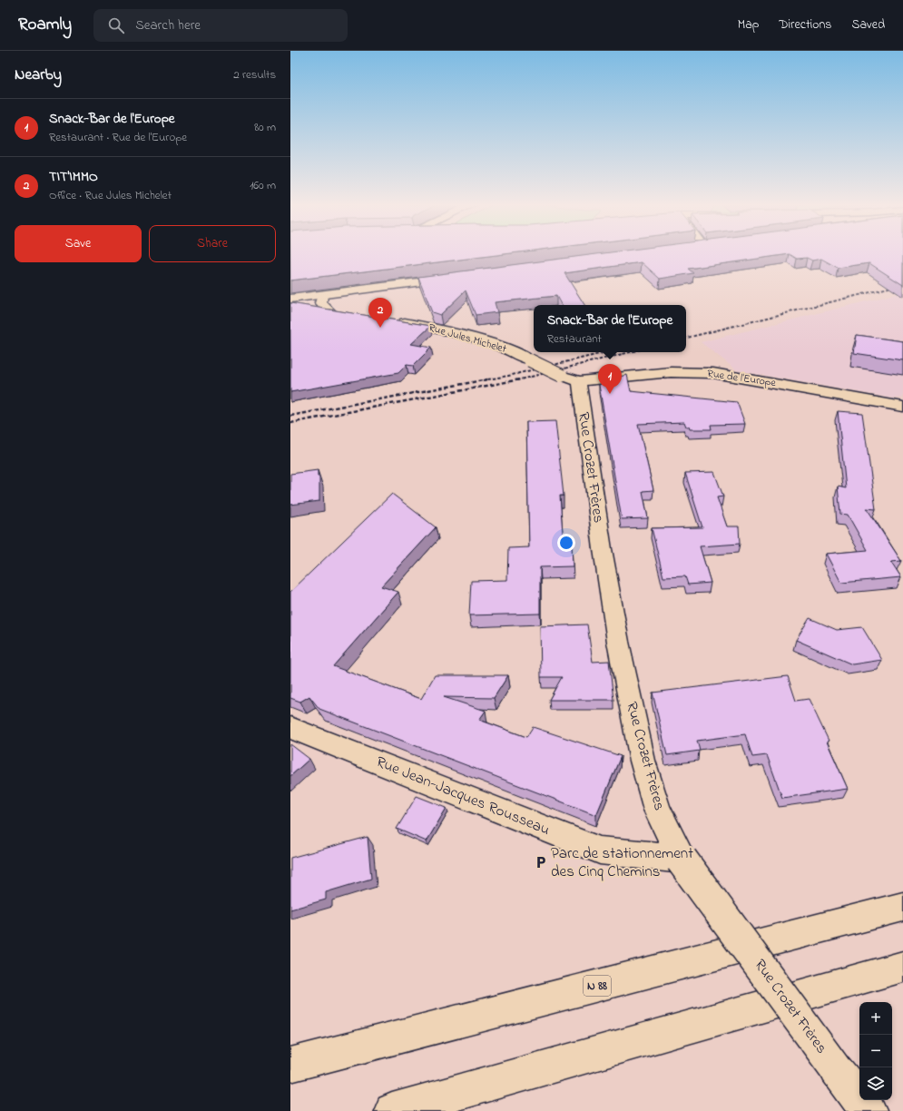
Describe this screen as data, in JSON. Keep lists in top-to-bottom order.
{
  "streets": {
    "main road": [
      "Rue Jules Michelet",
      "Rue de l'Europe",
      "Rue Crozet Frères",
      "Rue Jean-Jacques Rousseau",
      "N 88"
    ]
  },
  "crossings": [
    ["Rue Jules Michelet", "Rue de l'Europe"],
    ["Rue Jules Michelet", "Rue Crozet Frères"],
    ["Rue de l'Europe", "Rue Crozet Frères"],
    ["Rue Crozet Frères", "Rue Jean-Jacques Rousseau"]
  ],
  "places": {
    "parking": ["Parc de stationnement des Cinq Chemins"]
  },
  "page": {
    "header": "Roamly",
    "search": "Search here",
    "nav": ["Map", "Directions", "Saved"],
    "heading": ["Nearby", "2 results"],
    "list": [
      {
        "mark": "1",
        "name": "Snack-Bar de l'Europe",
        "note": "Restaurant · Rue de l'Europe",
        "value": "80 m"
      },
      {
        "mark": "2",
        "name": "TIT'IMMO",
        "note": "Office · Rue Jules Michelet",
        "value": "160 m"
      }
    ],
    "buttons": ["Save", "Share"],
    "pins": ["2", "1"],
    "popup": ["Snack-Bar de l'Europe", "Restaurant"],
    "map_buttons": ["+", "−"]
  }
}
